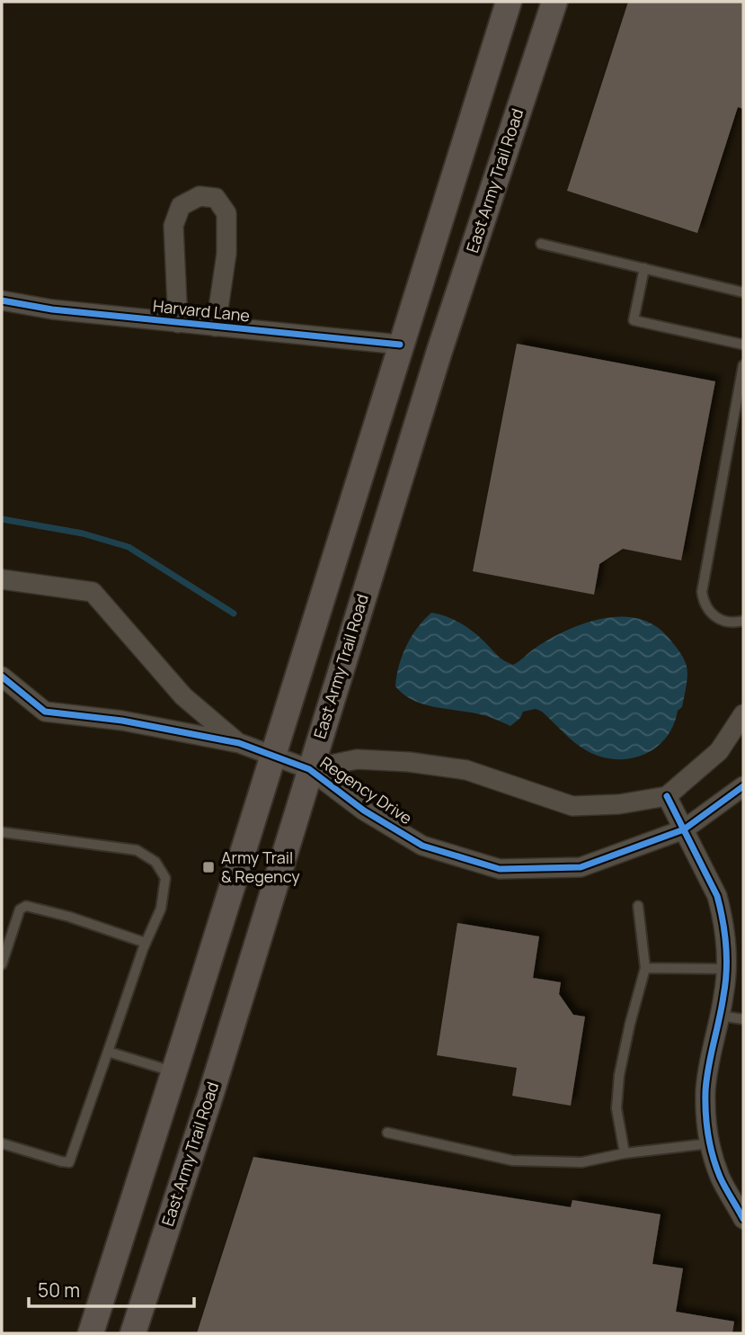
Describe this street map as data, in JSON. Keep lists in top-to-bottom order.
{
  "streets": {
    "main road": ["East Army Trail Road"],
    "street": ["Harvard Lane", "Regency Drive"]
  },
  "crossings": [
    ["East Army Trail Road", "Regency Drive"]
  ],
  "places": {
    "transit": ["Army Trail & Regency"]
  },
  "scale_bar": "50 m"
}
